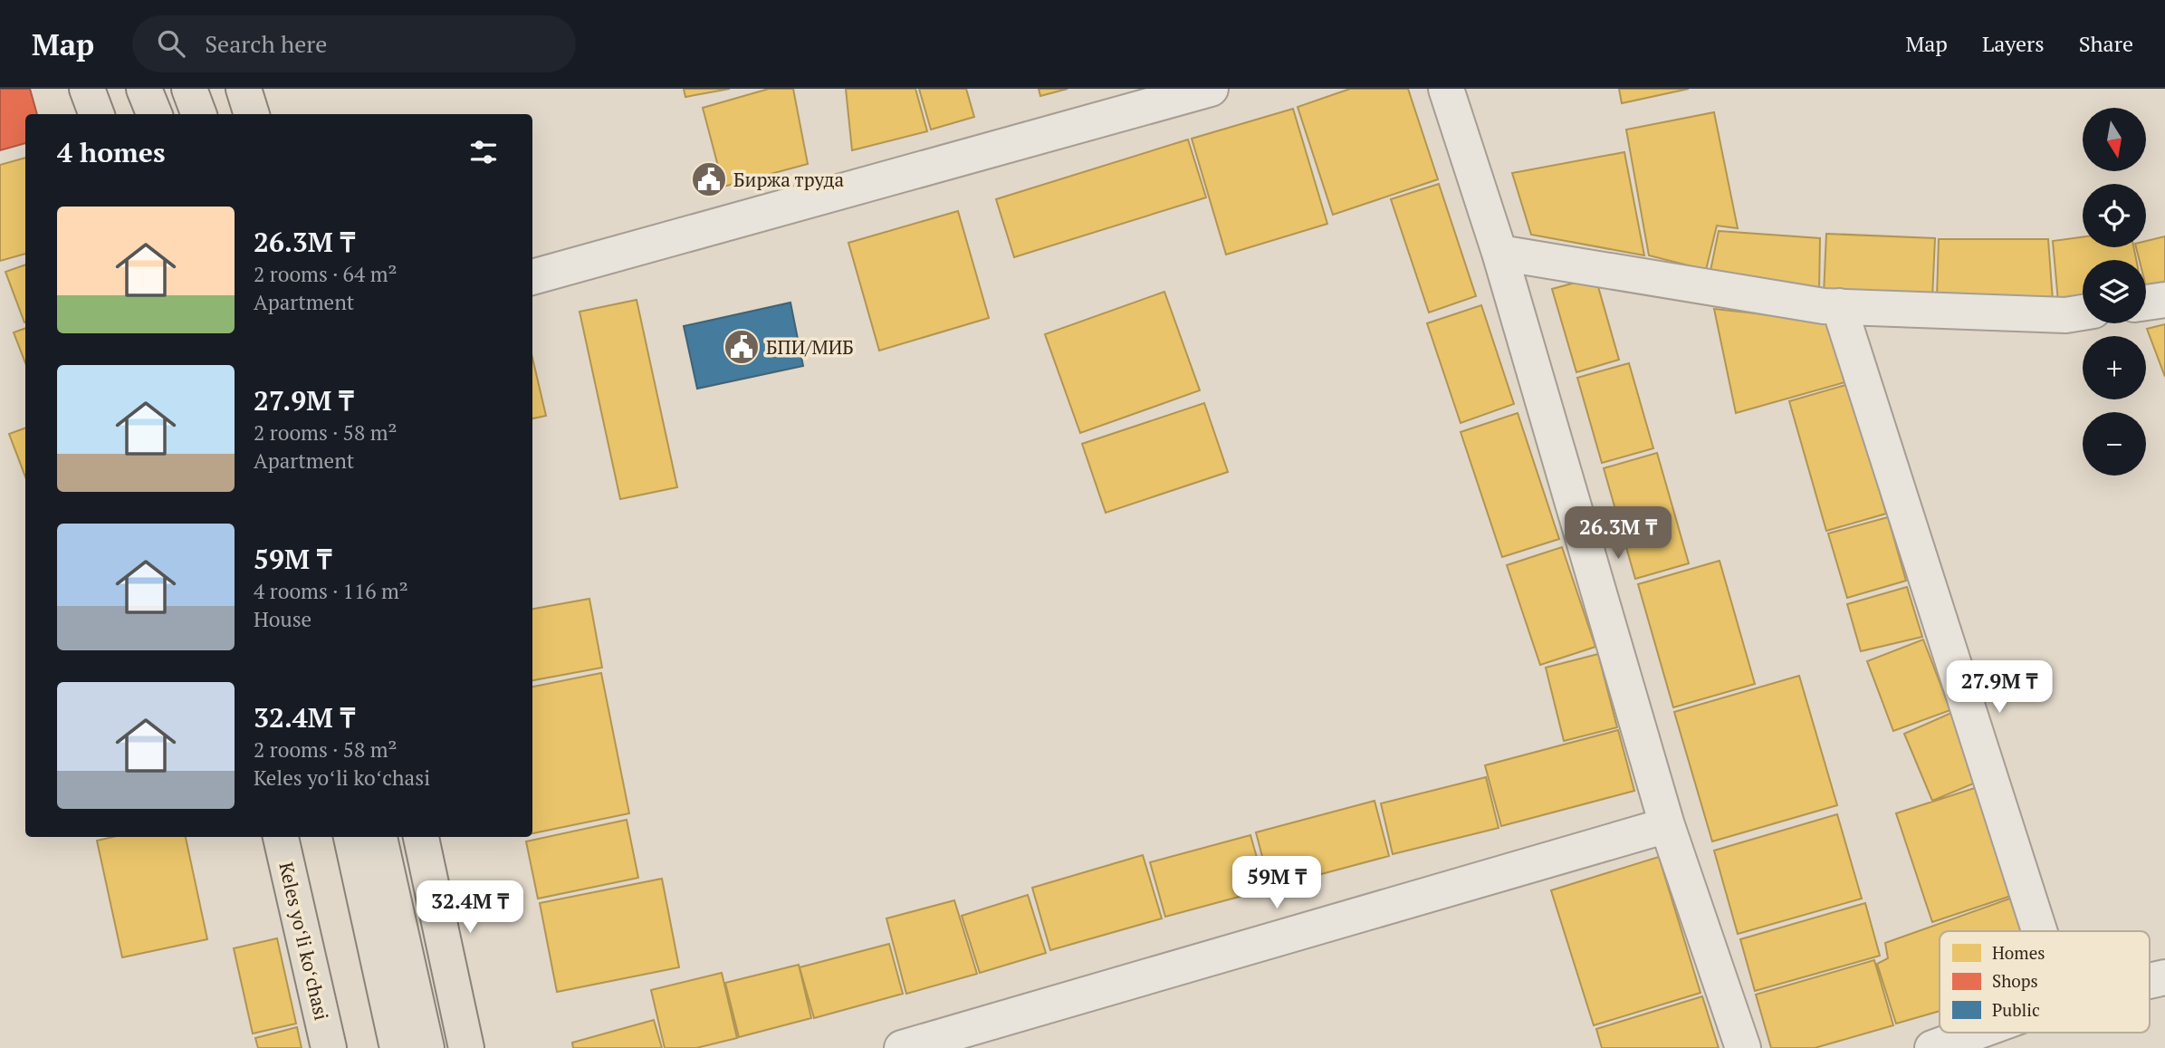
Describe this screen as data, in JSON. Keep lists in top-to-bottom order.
{
  "streets": {
    "main road": ["Keles yoʻli koʻchasi"]
  },
  "places": {
    "public building": ["Биржа труда", "БПИ/МИБ"]
  },
  "legend": ["Homes", "Shops", "Public"],
  "north": "bottom",
  "page": {
    "header": "Map",
    "search": "Search here",
    "nav": ["Map", "Layers", "Share"],
    "map_buttons": ["+", "−"],
    "heading": "4 homes",
    "list": [
      {
        "name": "26.3M ₸",
        "note": "2 rooms · 64 m² · Apartment"
      },
      {
        "name": "27.9M ₸",
        "note": "2 rooms · 58 m² · Apartment"
      },
      {
        "name": "59M ₸",
        "note": "4 rooms · 116 m² · House"
      },
      {
        "name": "32.4M ₸",
        "note": "2 rooms · 58 m² · Keles yoʻli koʻchasi"
      }
    ],
    "price": [
      "26.3M ₸",
      "27.9M ₸",
      "59M ₸",
      "32.4M ₸"
    ]
  }
}
